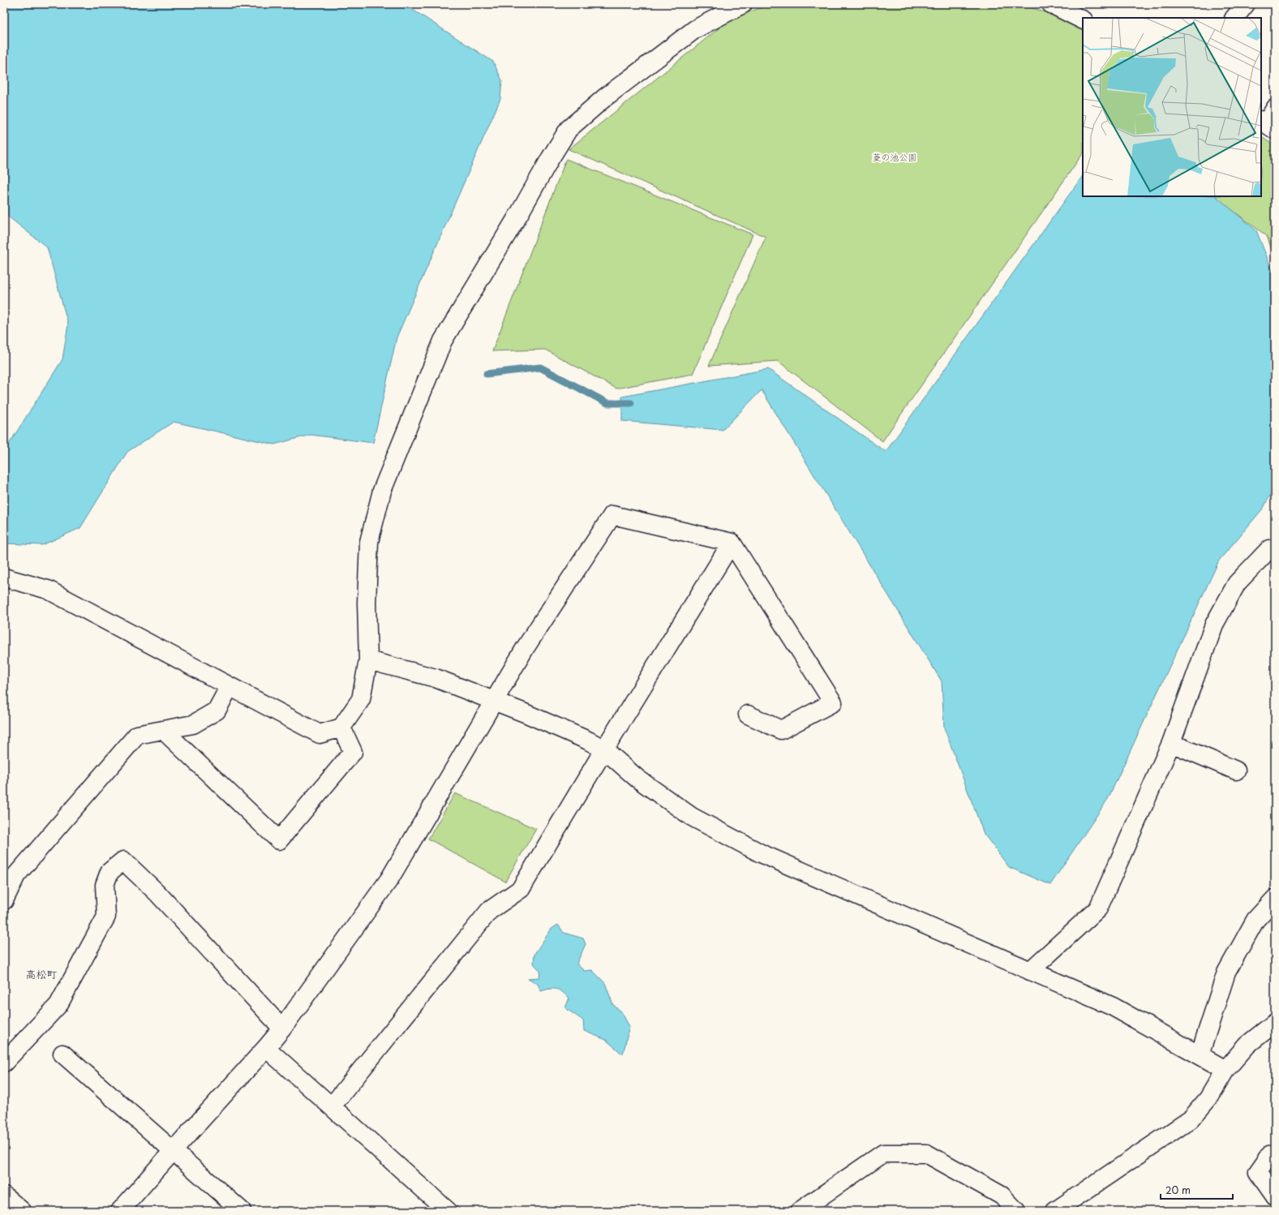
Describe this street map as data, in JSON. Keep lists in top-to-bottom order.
{
  "districts": ["高松町"],
  "parks": ["菱の池公園"],
  "scale_bar": "20 m"
}
